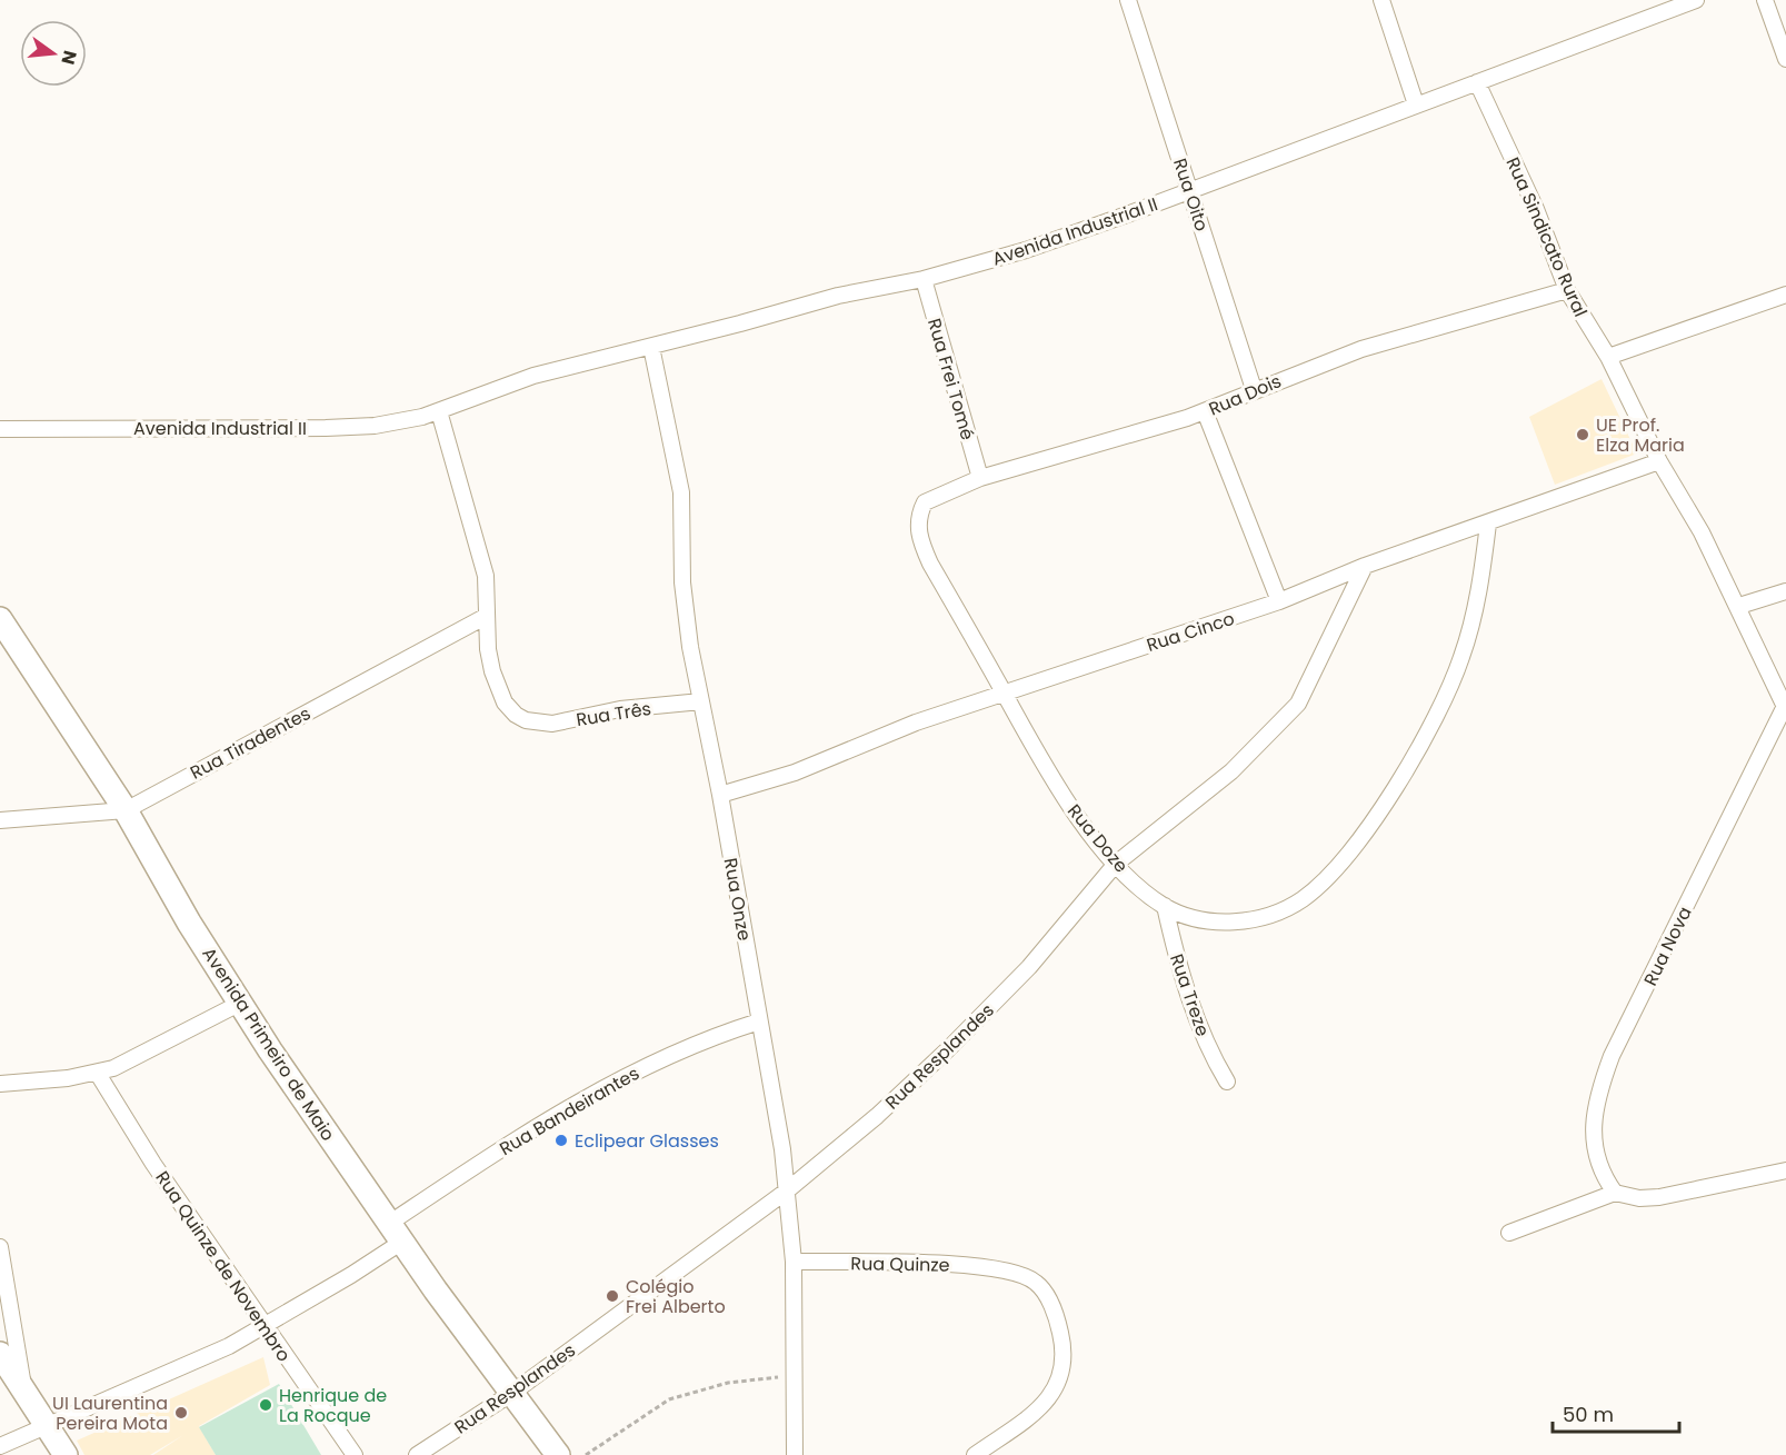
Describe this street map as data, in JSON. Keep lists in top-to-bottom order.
{
  "streets": {
    "main road": ["Avenida Primeiro de Maio"],
    "street": [
      "Rua Oito",
      "Avenida Industrial II",
      "Rua Sindicato Rural",
      "Rua Frei Tomé",
      "Rua Dois",
      "Rua Cinco",
      "Rua Três",
      "Rua Tiradentes",
      "Rua Doze",
      "Rua Onze",
      "Rua Nova",
      "Rua Treze",
      "Rua Resplandes",
      "Rua Bandeirantes",
      "Rua Quinze",
      "Rua Quinze de Novembro"
    ]
  },
  "crossings": [
    ["Rua Oito", "Avenida Industrial II"],
    ["Rua Oito", "Rua Dois"],
    ["Avenida Industrial II", "Rua Sindicato Rural"],
    ["Avenida Industrial II", "Rua Frei Tomé"],
    ["Avenida Industrial II", "Rua Onze"],
    ["Rua Sindicato Rural", "Rua Dois"],
    ["Rua Sindicato Rural", "Rua Cinco"],
    ["Rua Sindicato Rural", "Rua Nova"],
    ["Rua Frei Tomé", "Rua Dois"],
    ["Rua Dois", "Rua Doze"],
    ["Rua Cinco", "Rua Doze"],
    ["Rua Cinco", "Rua Onze"],
    ["Rua Cinco", "Rua Resplandes"],
    ["Rua Três", "Rua Tiradentes"],
    ["Rua Três", "Rua Onze"],
    ["Rua Tiradentes", "Avenida Primeiro de Maio"],
    ["Rua Doze", "Rua Treze"],
    ["Rua Doze", "Rua Resplandes"],
    ["Rua Onze", "Rua Resplandes"],
    ["Rua Onze", "Rua Bandeirantes"],
    ["Rua Onze", "Rua Quinze"],
    ["Avenida Primeiro de Maio", "Rua Resplandes"],
    ["Avenida Primeiro de Maio", "Rua Bandeirantes"],
    ["Rua Bandeirantes", "Rua Quinze de Novembro"]
  ],
  "places": [
    "UE Prof. Elza Maria",
    "Eclipear Glasses",
    "Colégio Frei Alberto",
    "Henrique de La Rocque",
    "UI Laurentina Pereira Mota"
  ],
  "scale_bar": "50 m",
  "north": "right"
}
